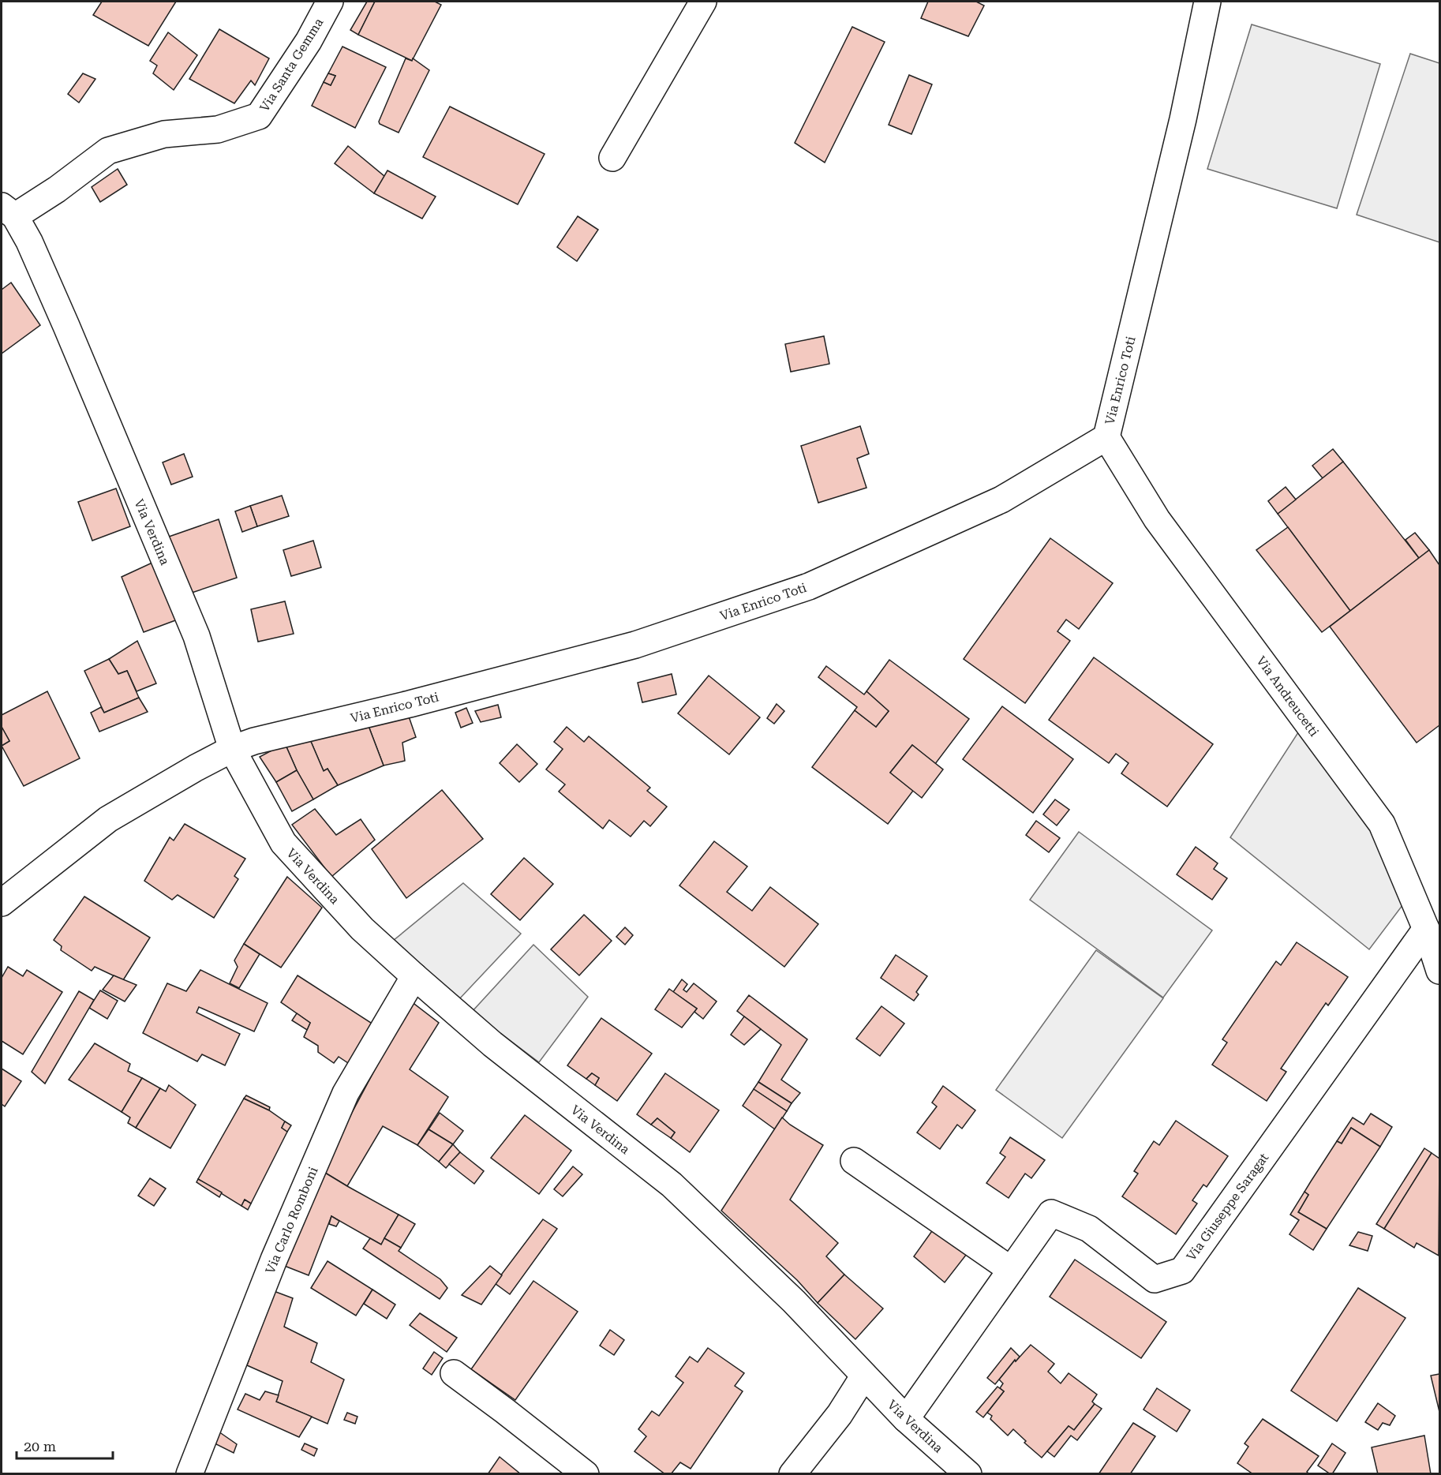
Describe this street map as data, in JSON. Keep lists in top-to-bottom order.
{
  "streets": {
    "street": [
      "Via Santa Gemma",
      "Via Enrico Toti",
      "Via Verdina",
      "Via Andreucetti",
      "Via Giuseppe Saragat",
      "Via Carlo Romboni"
    ]
  },
  "crossings": [
    ["Via Santa Gemma", "Via Verdina"],
    ["Via Enrico Toti", "Via Verdina"],
    ["Via Enrico Toti", "Via Andreucetti"],
    ["Via Verdina", "Via Giuseppe Saragat"],
    ["Via Verdina", "Via Carlo Romboni"],
    ["Via Andreucetti", "Via Giuseppe Saragat"]
  ],
  "scale_bar": "20 m"
}
